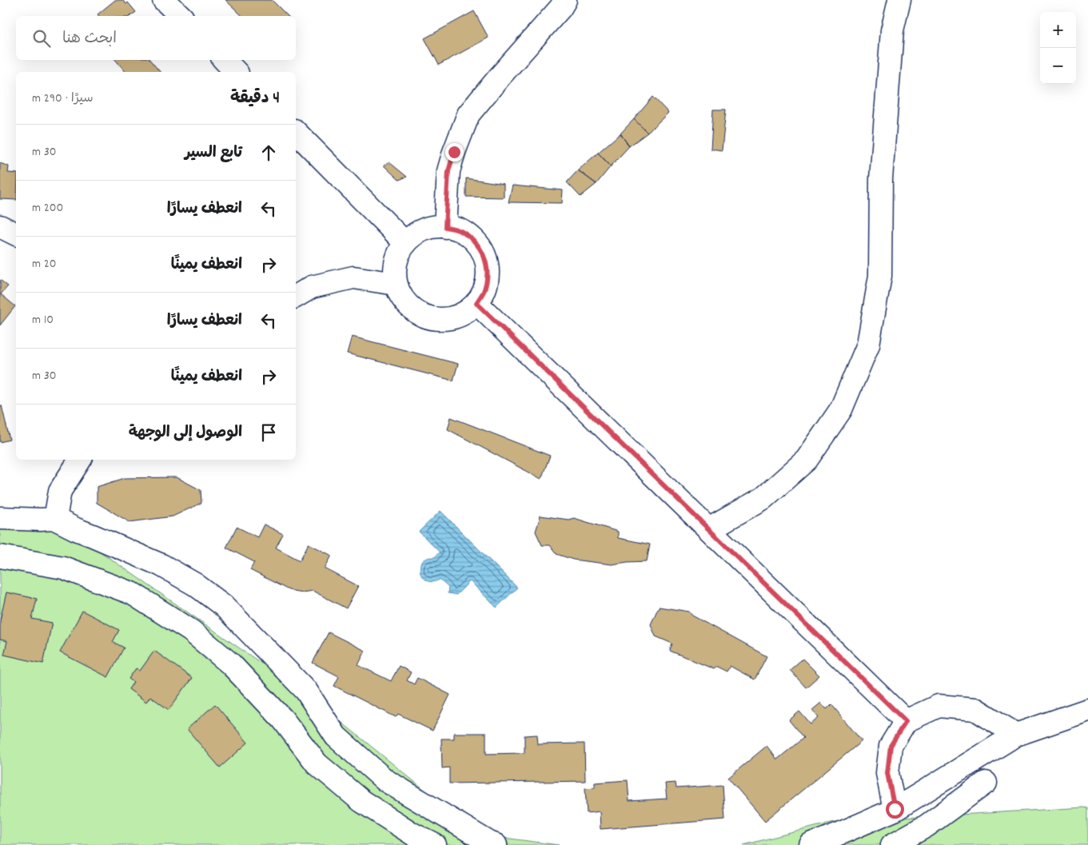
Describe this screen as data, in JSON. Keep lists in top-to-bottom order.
{
  "page": {
    "map_buttons": ["+", "−"],
    "search": "ابحث هنا",
    "heading": ["4 دقيقة", "سيرًا · 290 m"],
    "list": [
      ["تابع السير", "30 m"],
      ["انعطف يسارًا", "200 m"],
      ["انعطف يمينًا", "20 m"],
      ["انعطف يسارًا", "10 m"],
      ["انعطف يمينًا", "30 m"],
      "الوصول إلى الوجهة"
    ]
  }
}
